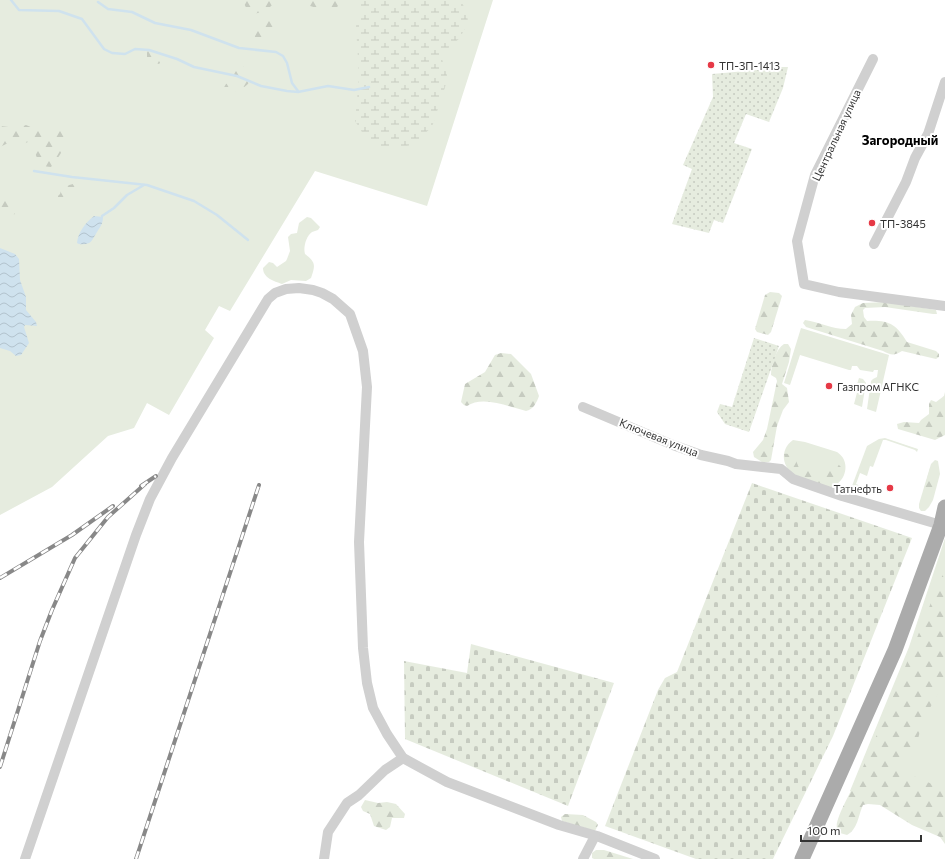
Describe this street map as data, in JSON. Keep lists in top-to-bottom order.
{
  "streets": {
    "street": ["Центральная улица", "Ключевая улица"]
  },
  "districts": ["Загородный"],
  "places": [
    "ТП-ЗП-1413",
    "ТП-3845",
    "Газпром АГНКС",
    "Татнефть"
  ],
  "scale_bar": "100 m"
}
